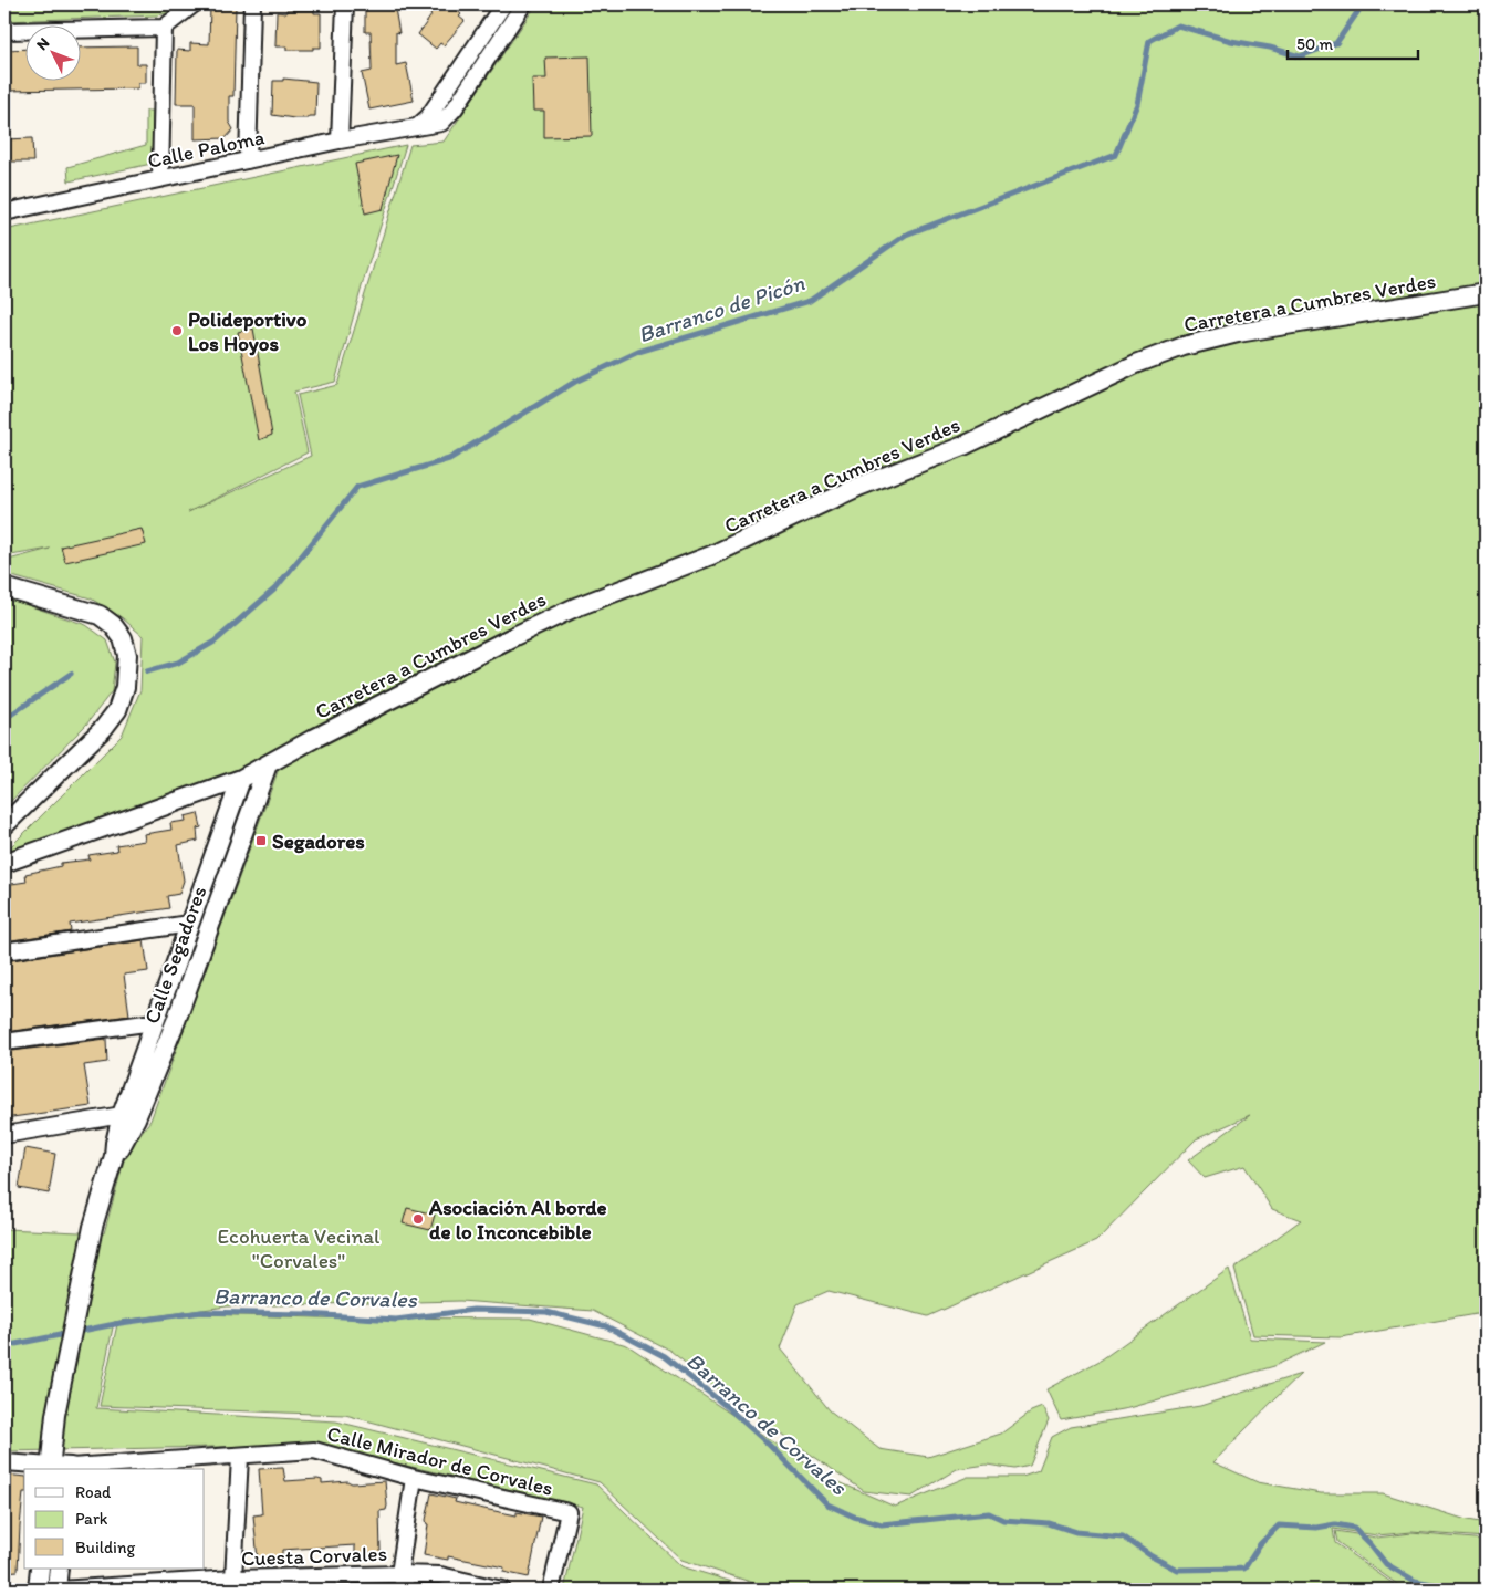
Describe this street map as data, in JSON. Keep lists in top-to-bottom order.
{
  "streets": {
    "street": [
      "Calle Paloma",
      "Carretera a Cumbres Verdes",
      "Calle Segadores",
      "Calle Mirador de Corvales",
      "Cuesta Corvales"
    ]
  },
  "crossings": [
    ["Carretera a Cumbres Verdes", "Calle Segadores"]
  ],
  "water": ["Barranco de Picón", "Barranco de Corvales"],
  "parks": ["Ecohuerta Vecinal \"Corvales\""],
  "places": {
    "other": ["Polideportivo Los Hoyos", "Asociación Al borde de lo Inconcebible"],
    "transit": ["Segadores"]
  },
  "legend": ["Road", "Park", "Building"],
  "scale_bar": "50 m",
  "north": "top left"
}
